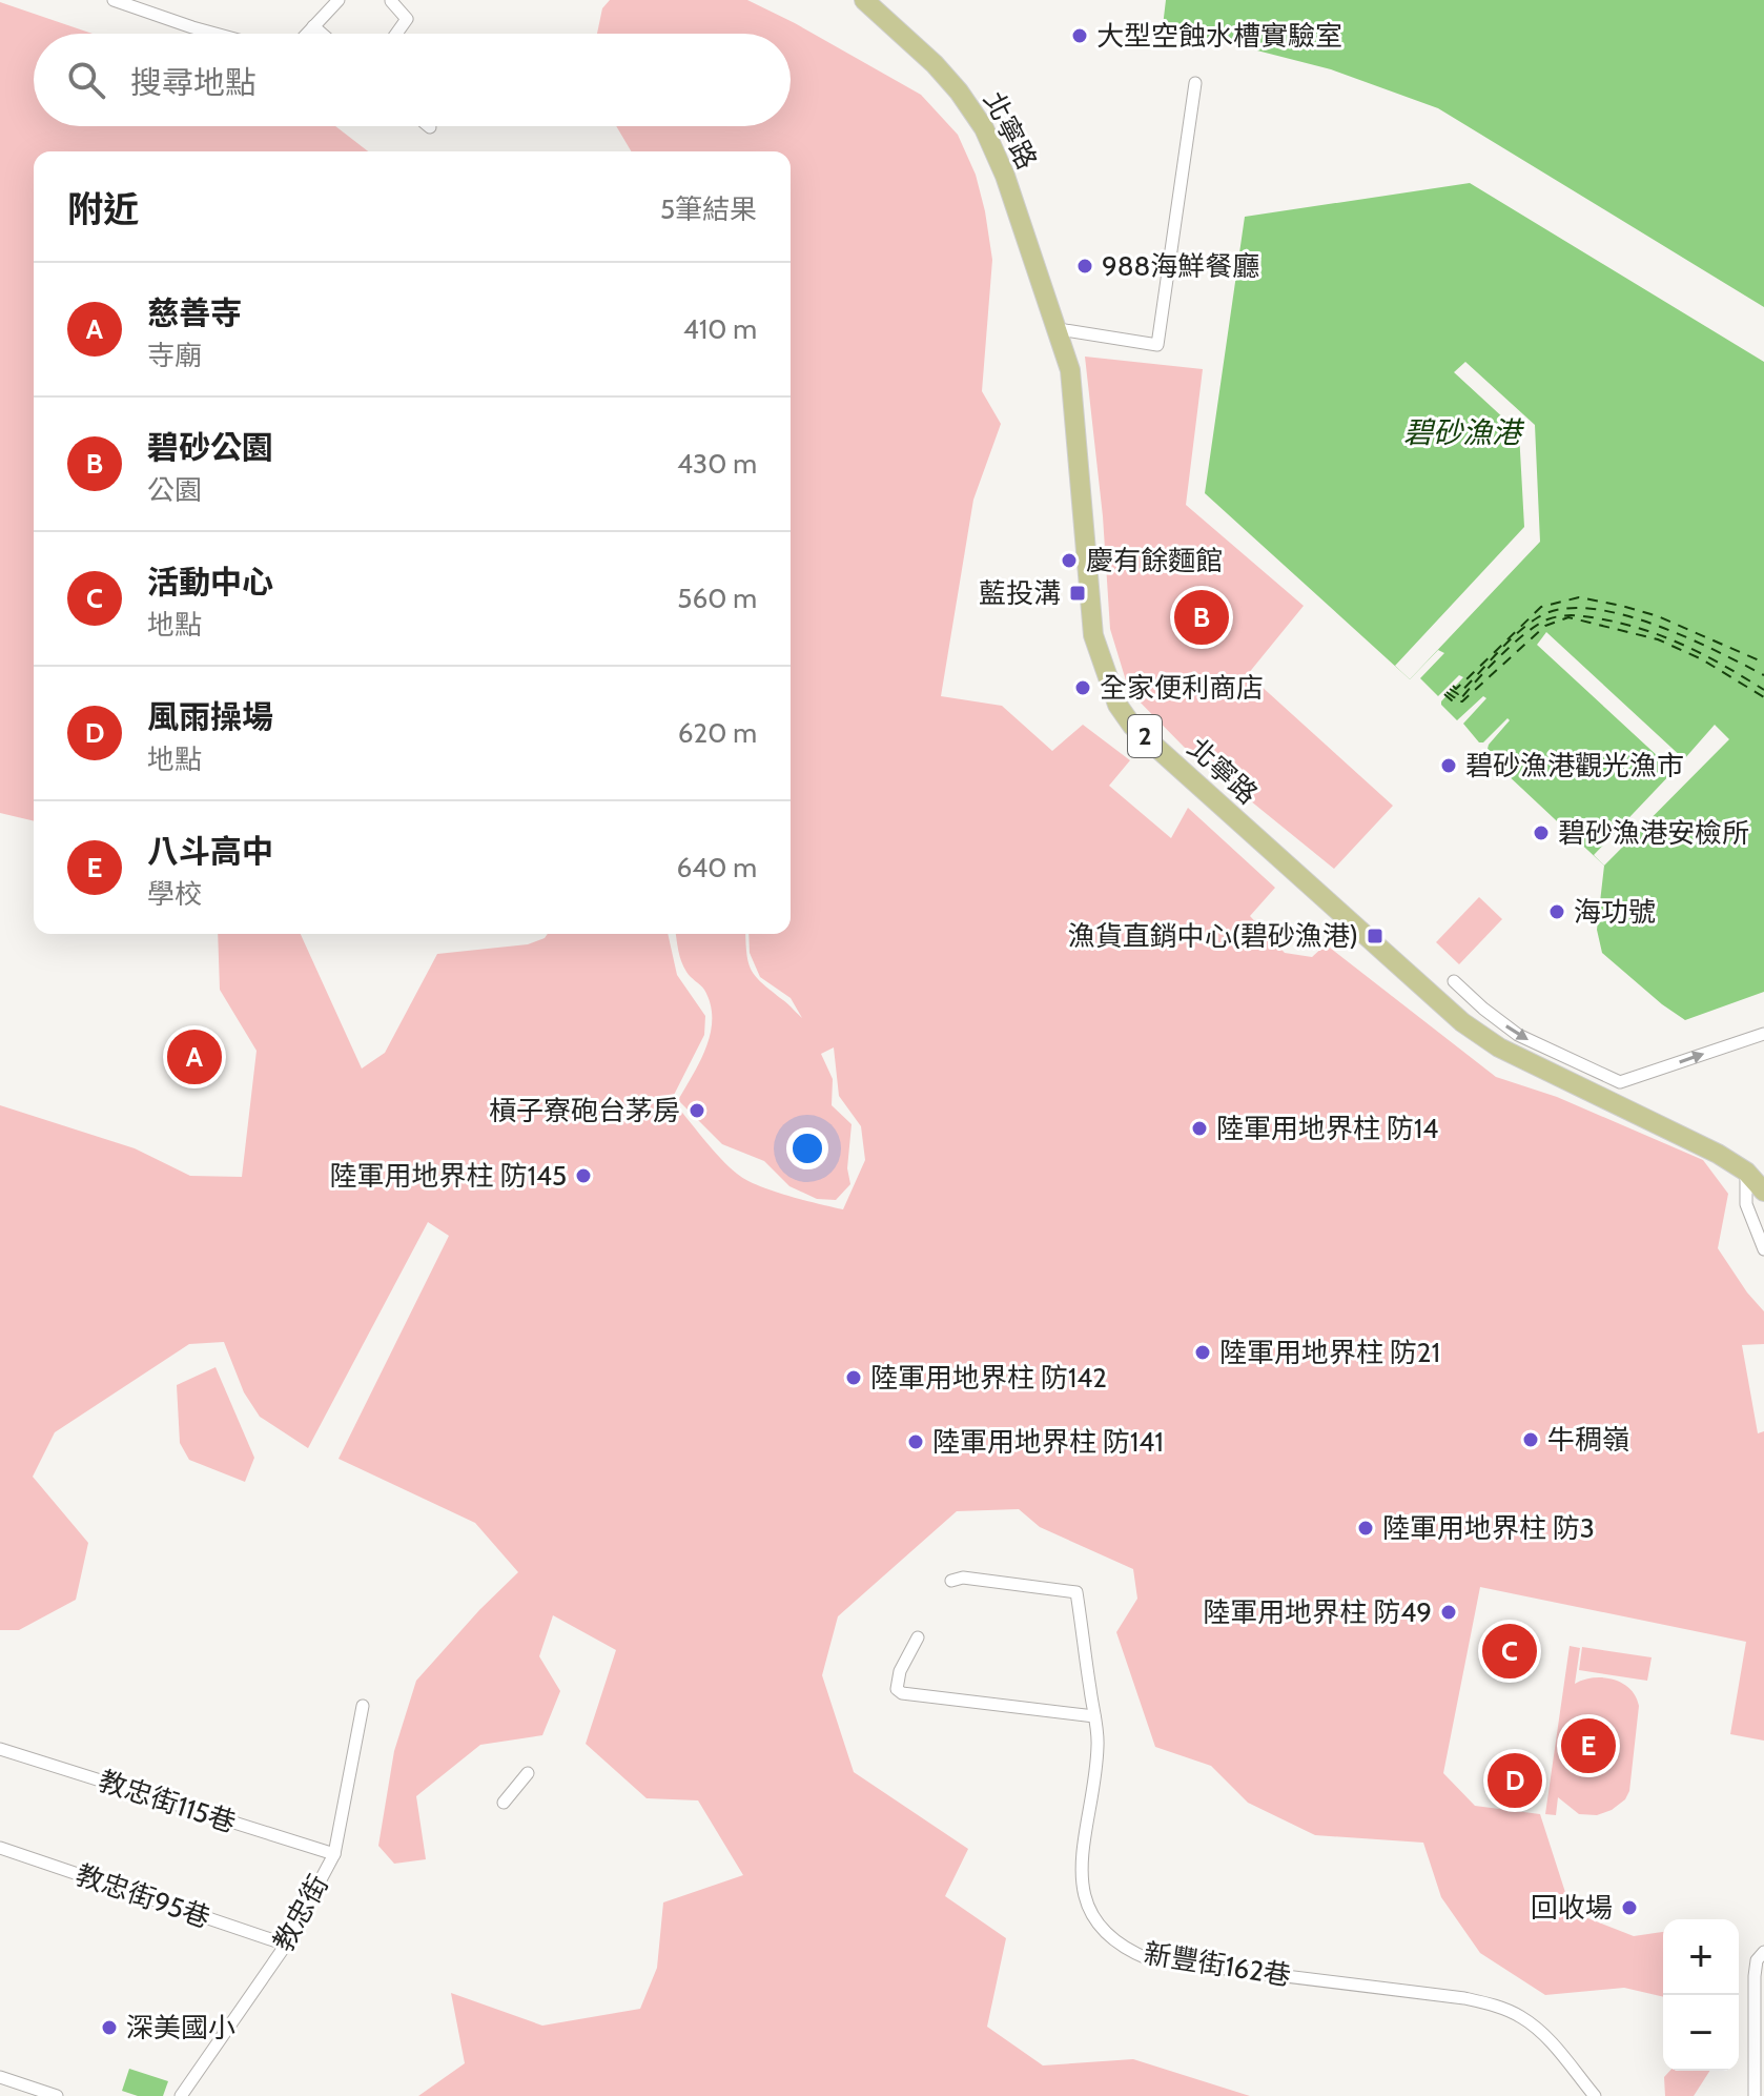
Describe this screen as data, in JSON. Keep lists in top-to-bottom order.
{
  "streets": {
    "main road": ["北寧路", "2"],
    "street": [
      "教忠街115巷",
      "教忠街95巷",
      "教忠街",
      "新豐街162巷"
    ]
  },
  "crossings": [
    ["教忠街115巷", "教忠街"],
    ["教忠街95巷", "教忠街"]
  ],
  "water": ["碧砂漁港"],
  "places": {
    "other": [
      "大型空蝕水槽實驗室",
      "988海鮮餐廳",
      "慶有餘麵館",
      "全家便利商店",
      "碧砂漁港觀光漁市",
      "碧砂漁港安檢所",
      "海功號",
      "槓子寮砲台茅房",
      "陸軍用地界柱 防14",
      "陸軍用地界柱 防145",
      "陸軍用地界柱 防21",
      "陸軍用地界柱 防142",
      "牛稠嶺",
      "陸軍用地界柱 防141",
      "陸軍用地界柱 防3",
      "陸軍用地界柱 防49",
      "回收場",
      "深美國小"
    ],
    "transit": ["藍投溝", "漁貨直銷中心(碧砂漁港)"]
  },
  "page": {
    "search": "搜尋地點",
    "heading": ["附近", "5筆結果"],
    "list": [
      {
        "mark": "A",
        "name": "慈善寺",
        "note": "寺廟",
        "value": "410 m"
      },
      {
        "mark": "B",
        "name": "碧砂公園",
        "note": "公園",
        "value": "430 m"
      },
      {
        "mark": "C",
        "name": "活動中心",
        "note": "地點",
        "value": "560 m"
      },
      {
        "mark": "D",
        "name": "風雨操場",
        "note": "地點",
        "value": "620 m"
      },
      {
        "mark": "E",
        "name": "八斗高中",
        "note": "學校",
        "value": "640 m"
      }
    ],
    "pins": [
      "B",
      "A",
      "C",
      "E",
      "D"
    ],
    "map_buttons": ["+", "−"]
  }
}
